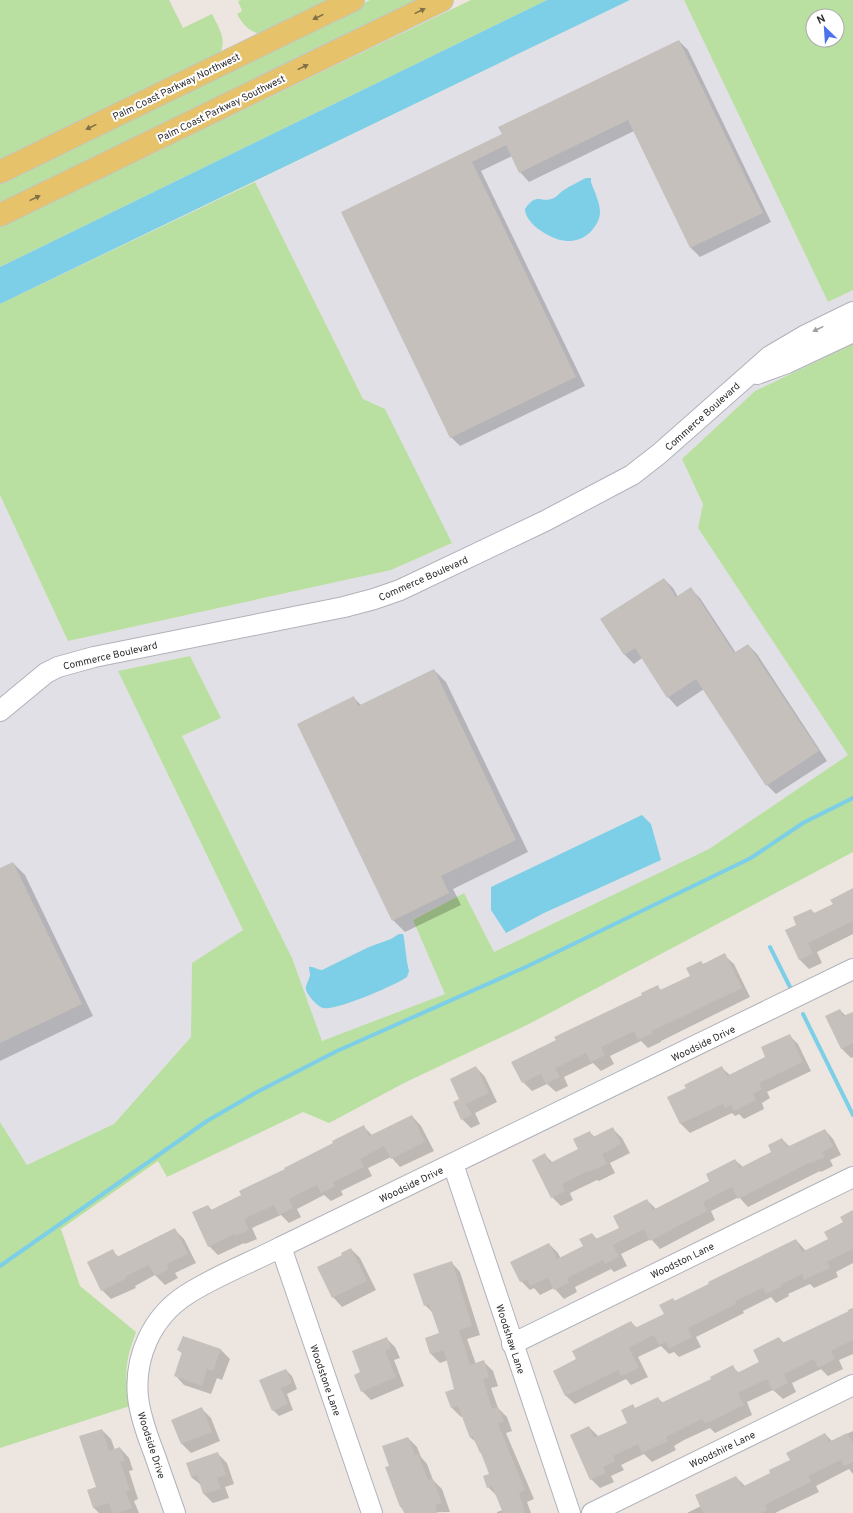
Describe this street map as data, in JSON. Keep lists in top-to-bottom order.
{
  "streets": {
    "main road": ["Palm Coast Parkway Northwest", "Palm Coast Parkway Southwest"],
    "street": [
      "Commerce Boulevard",
      "Woodside Drive",
      "Woodston Lane",
      "Woodshaw Lane",
      "Woodstone Lane",
      "Woodshire Lane"
    ]
  },
  "crossings": [
    ["Woodside Drive", "Woodshaw Lane"],
    ["Woodside Drive", "Woodstone Lane"],
    ["Woodston Lane", "Woodshaw Lane"]
  ],
  "one_way": ["Palm Coast Parkway Northwest", "Palm Coast Parkway Southwest"],
  "north": "top left"
}
